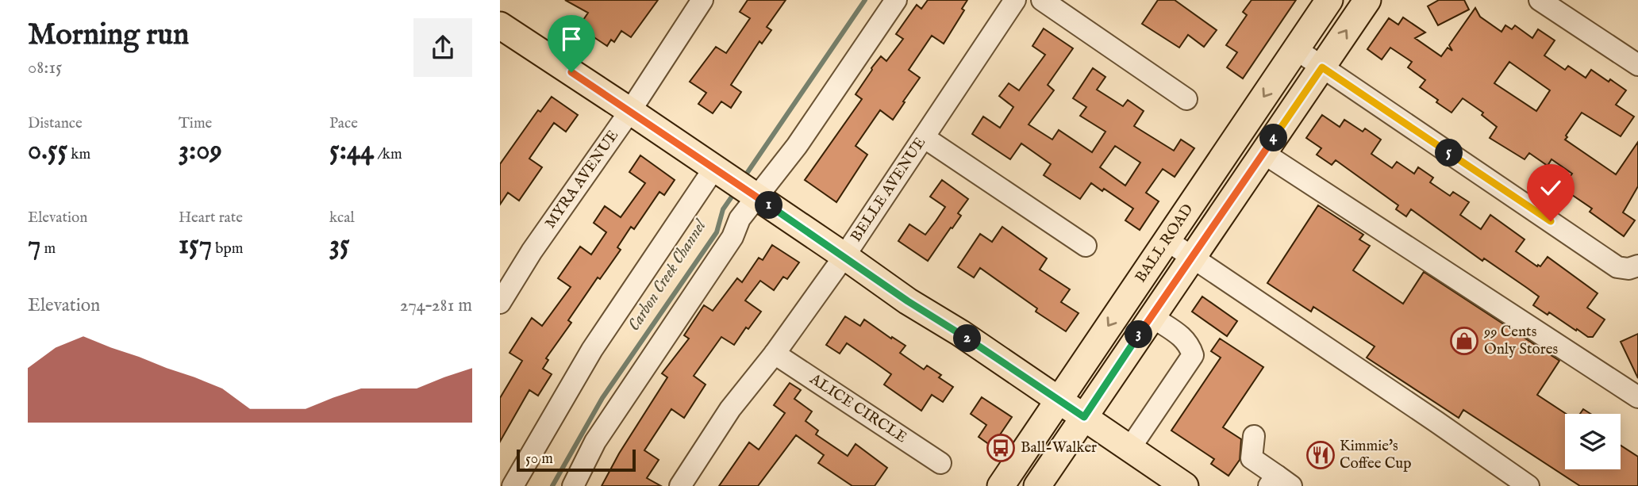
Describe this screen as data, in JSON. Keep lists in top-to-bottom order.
{
  "streets": {
    "main road": ["BALL ROAD"],
    "street": ["MYRA AVENUE", "BELLE AVENUE", "ALICE CIRCLE"]
  },
  "crossings": [
    ["BELLE AVENUE", "ALICE CIRCLE"]
  ],
  "water": ["Carbon Creek Channel"],
  "places": {
    "shop": ["99 Cents Only Stores"],
    "bus stop": ["Ball-Walker"],
    "restaurant": ["Kimmie's Coffee Cup"]
  },
  "scale_bar": "50 m",
  "page": {
    "heading": ["Morning run", "08:15"],
    "stats": [
      ["Distance", "0.55 km"],
      ["Time", "3:09"],
      ["Pace", "5:44 /km"],
      ["Elevation", "7 m"],
      ["Heart rate", "157 bpm"],
      ["kcal", "35"]
    ],
    "pins": [
      "4",
      "5",
      "1",
      "3",
      "2"
    ],
    "chart": ["Elevation", "274–281 m"],
    "scale": "50 m"
  }
}
